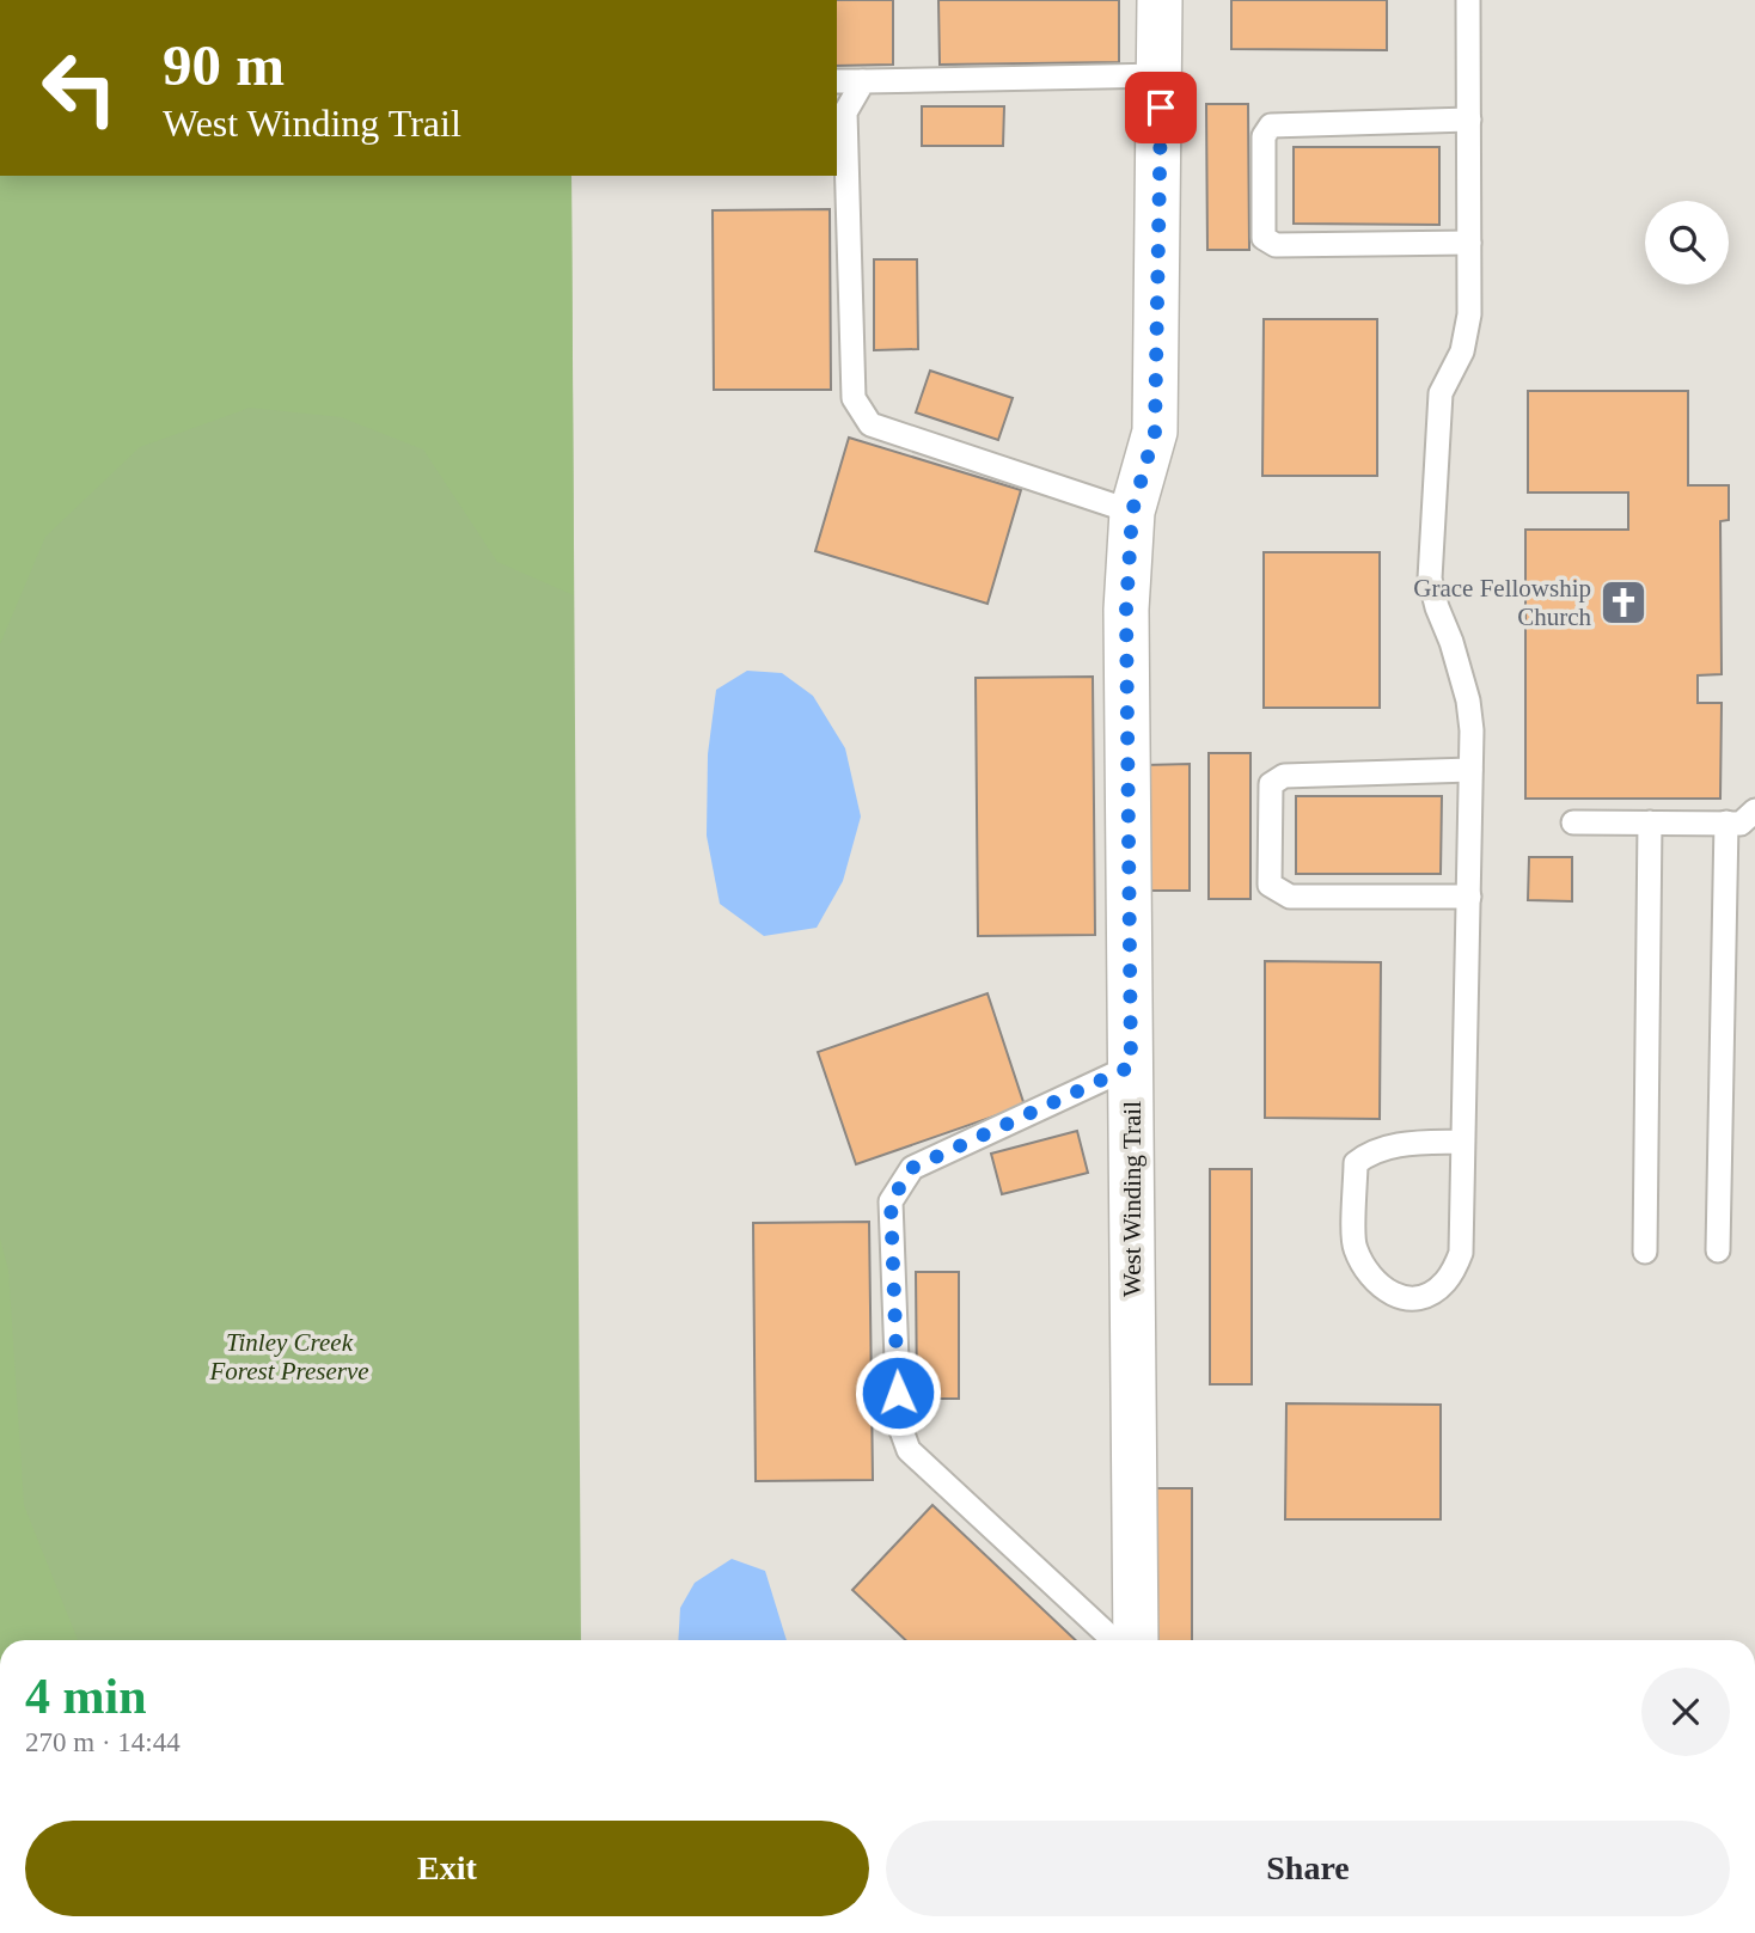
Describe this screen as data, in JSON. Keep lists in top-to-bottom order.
{
  "streets": {
    "street": ["West Winding Trail"]
  },
  "parks": ["Tinley Creek Forest Preserve"],
  "places": {
    "church": ["Grace Fellowship Church"]
  },
  "page": {
    "turn": ["90 m", "West Winding Trail"],
    "heading": ["4 min", "270 m · 14:44"],
    "buttons": ["Exit", "Share"]
  }
}
